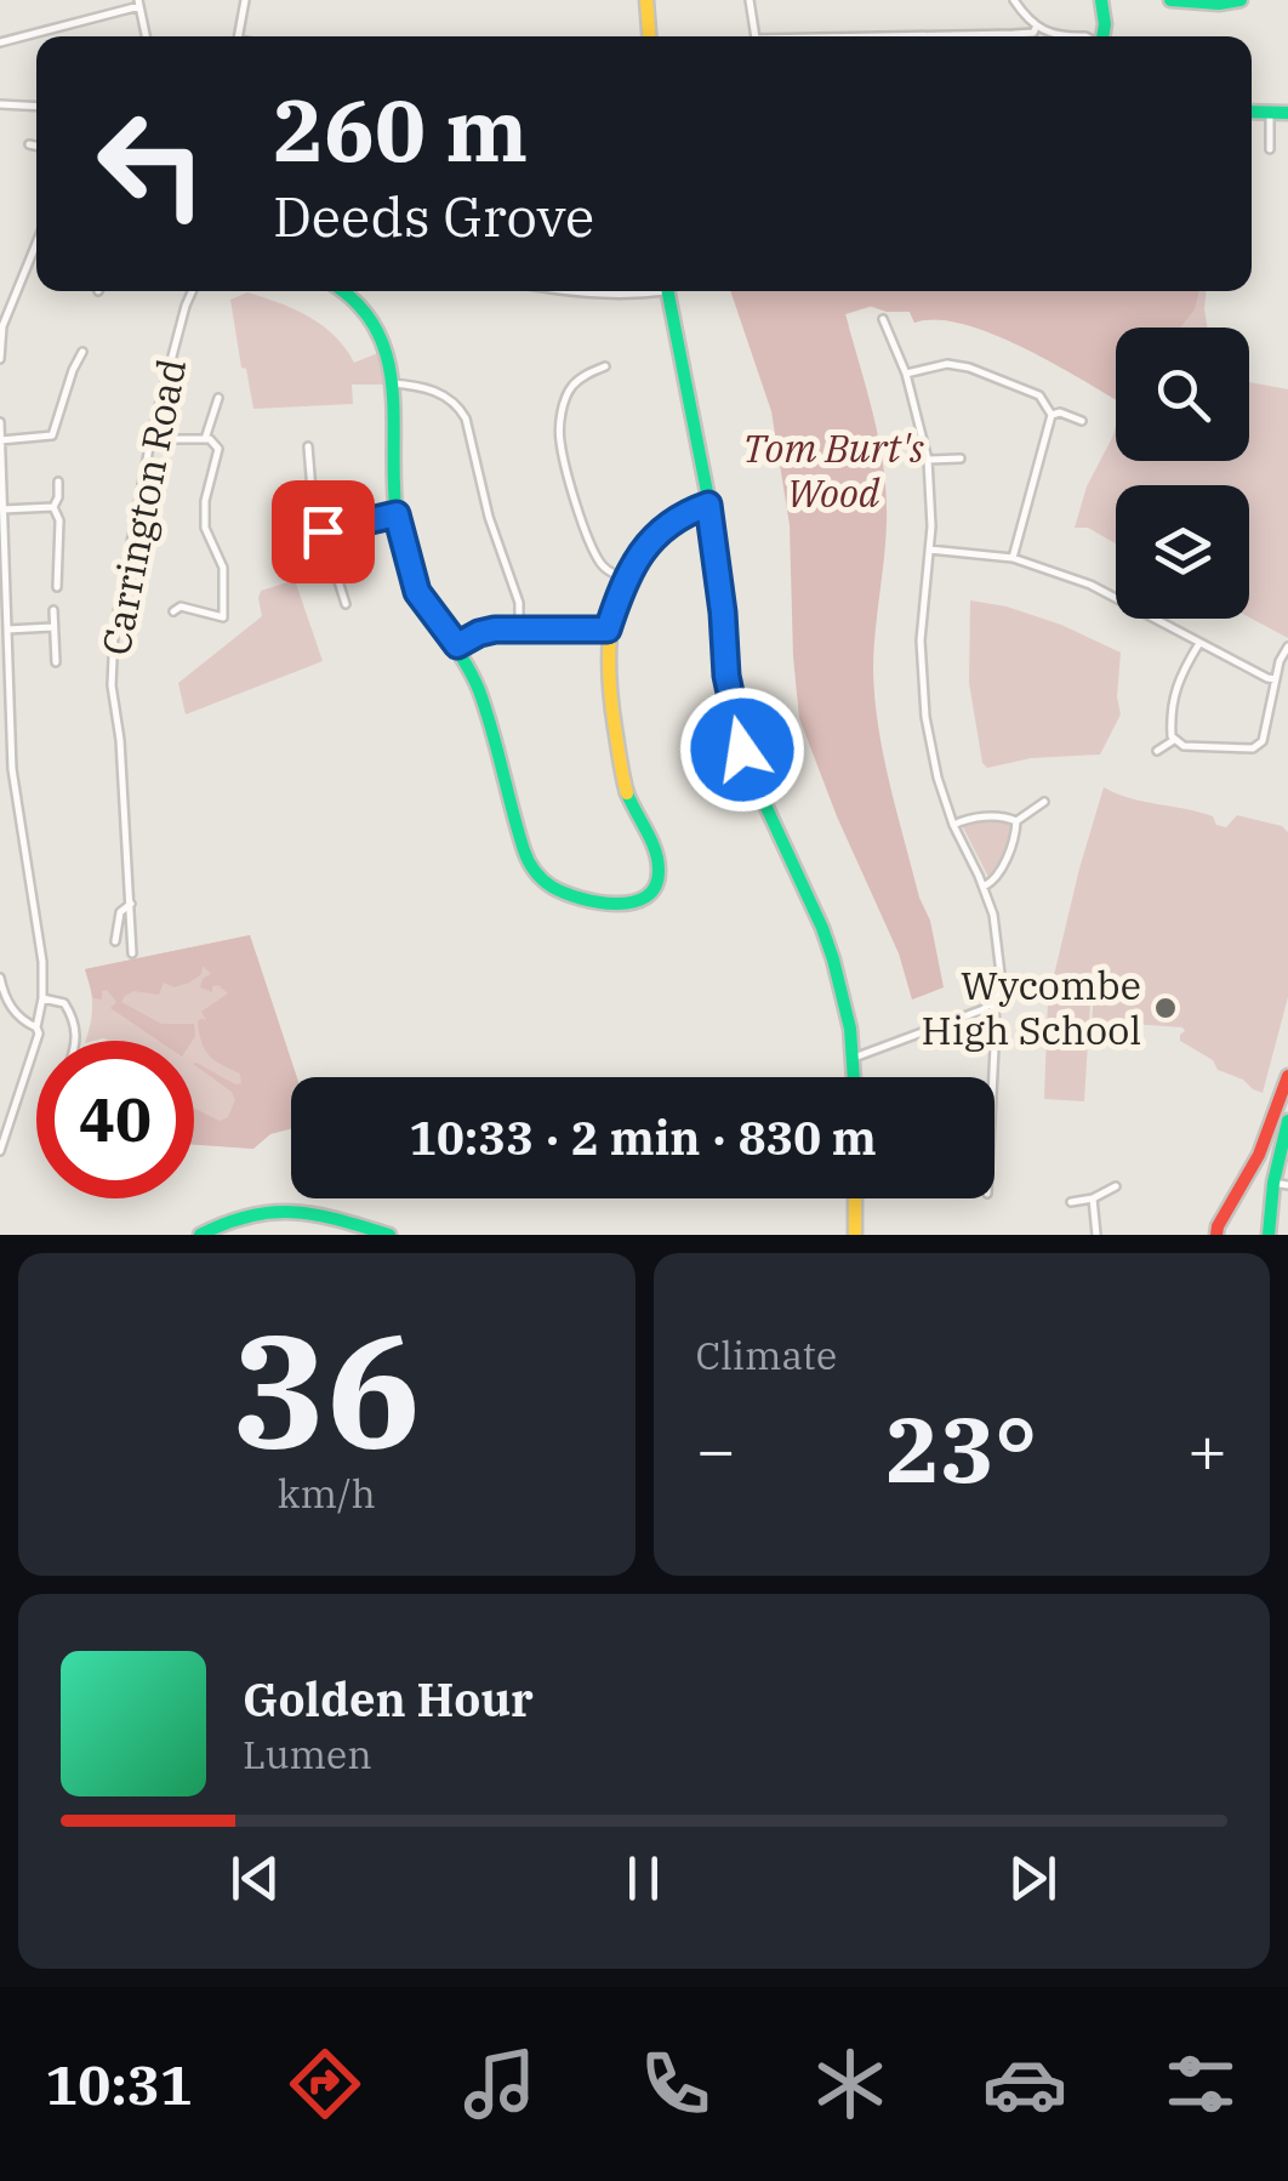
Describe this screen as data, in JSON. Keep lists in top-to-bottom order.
{
  "streets": {
    "street": ["Carrington Road"]
  },
  "parks": ["Tom Burt's Wood"],
  "places": ["Wycombe High School"],
  "page": {
    "turn": ["260 m", "Deeds Grove"],
    "limit": "40",
    "trip": "10:33 · 2 min · 830 m",
    "tile": [
      ["36", "km/h"],
      "Climate"
    ],
    "heat": ["−", "23°", "+"],
    "song": ["Golden Hour", "Lumen"],
    "tabs": "10:31"
  }
}
